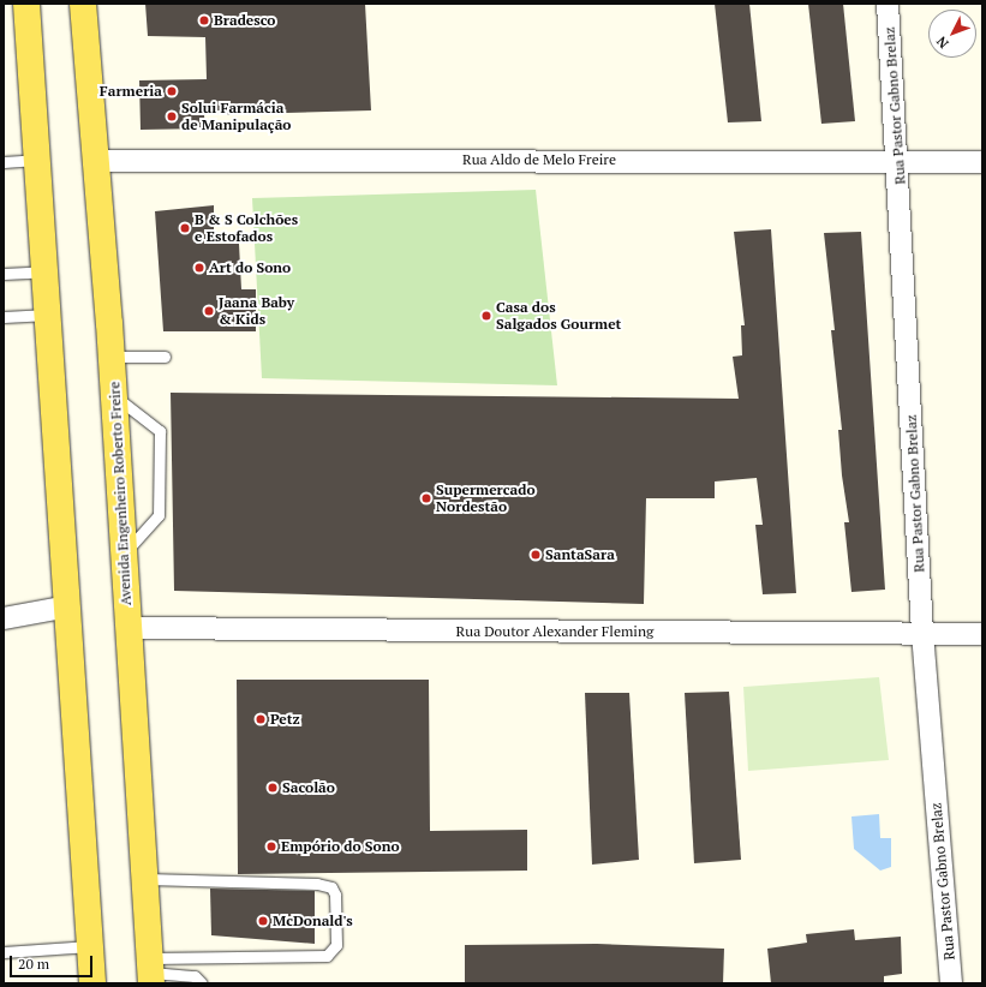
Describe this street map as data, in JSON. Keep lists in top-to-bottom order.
{
  "streets": {
    "main road": ["Avenida Engenheiro Roberto Freire"],
    "street": ["Rua Pastor Gabno Brelaz", "Rua Aldo de Melo Freire", "Rua Doutor Alexander Fleming"]
  },
  "crossings": [
    ["Rua Pastor Gabno Brelaz", "Rua Aldo de Melo Freire"],
    ["Rua Pastor Gabno Brelaz", "Rua Doutor Alexander Fleming"],
    ["Rua Aldo de Melo Freire", "Avenida Engenheiro Roberto Freire"],
    ["Avenida Engenheiro Roberto Freire", "Rua Doutor Alexander Fleming"]
  ],
  "places": [
    "Bradesco",
    "Farmeria",
    "Solui Farmácia de Manipulação",
    "B & S Colchões e Estofados",
    "Art do Sono",
    "Jaana Baby & Kids",
    "Casa dos Salgados Gourmet",
    "Supermercado Nordestão",
    "SantaSara",
    "Petz",
    "Sacolão",
    "Empório do Sono",
    "McDonald's"
  ],
  "scale_bar": "20 m",
  "north": "bottom left"
}
